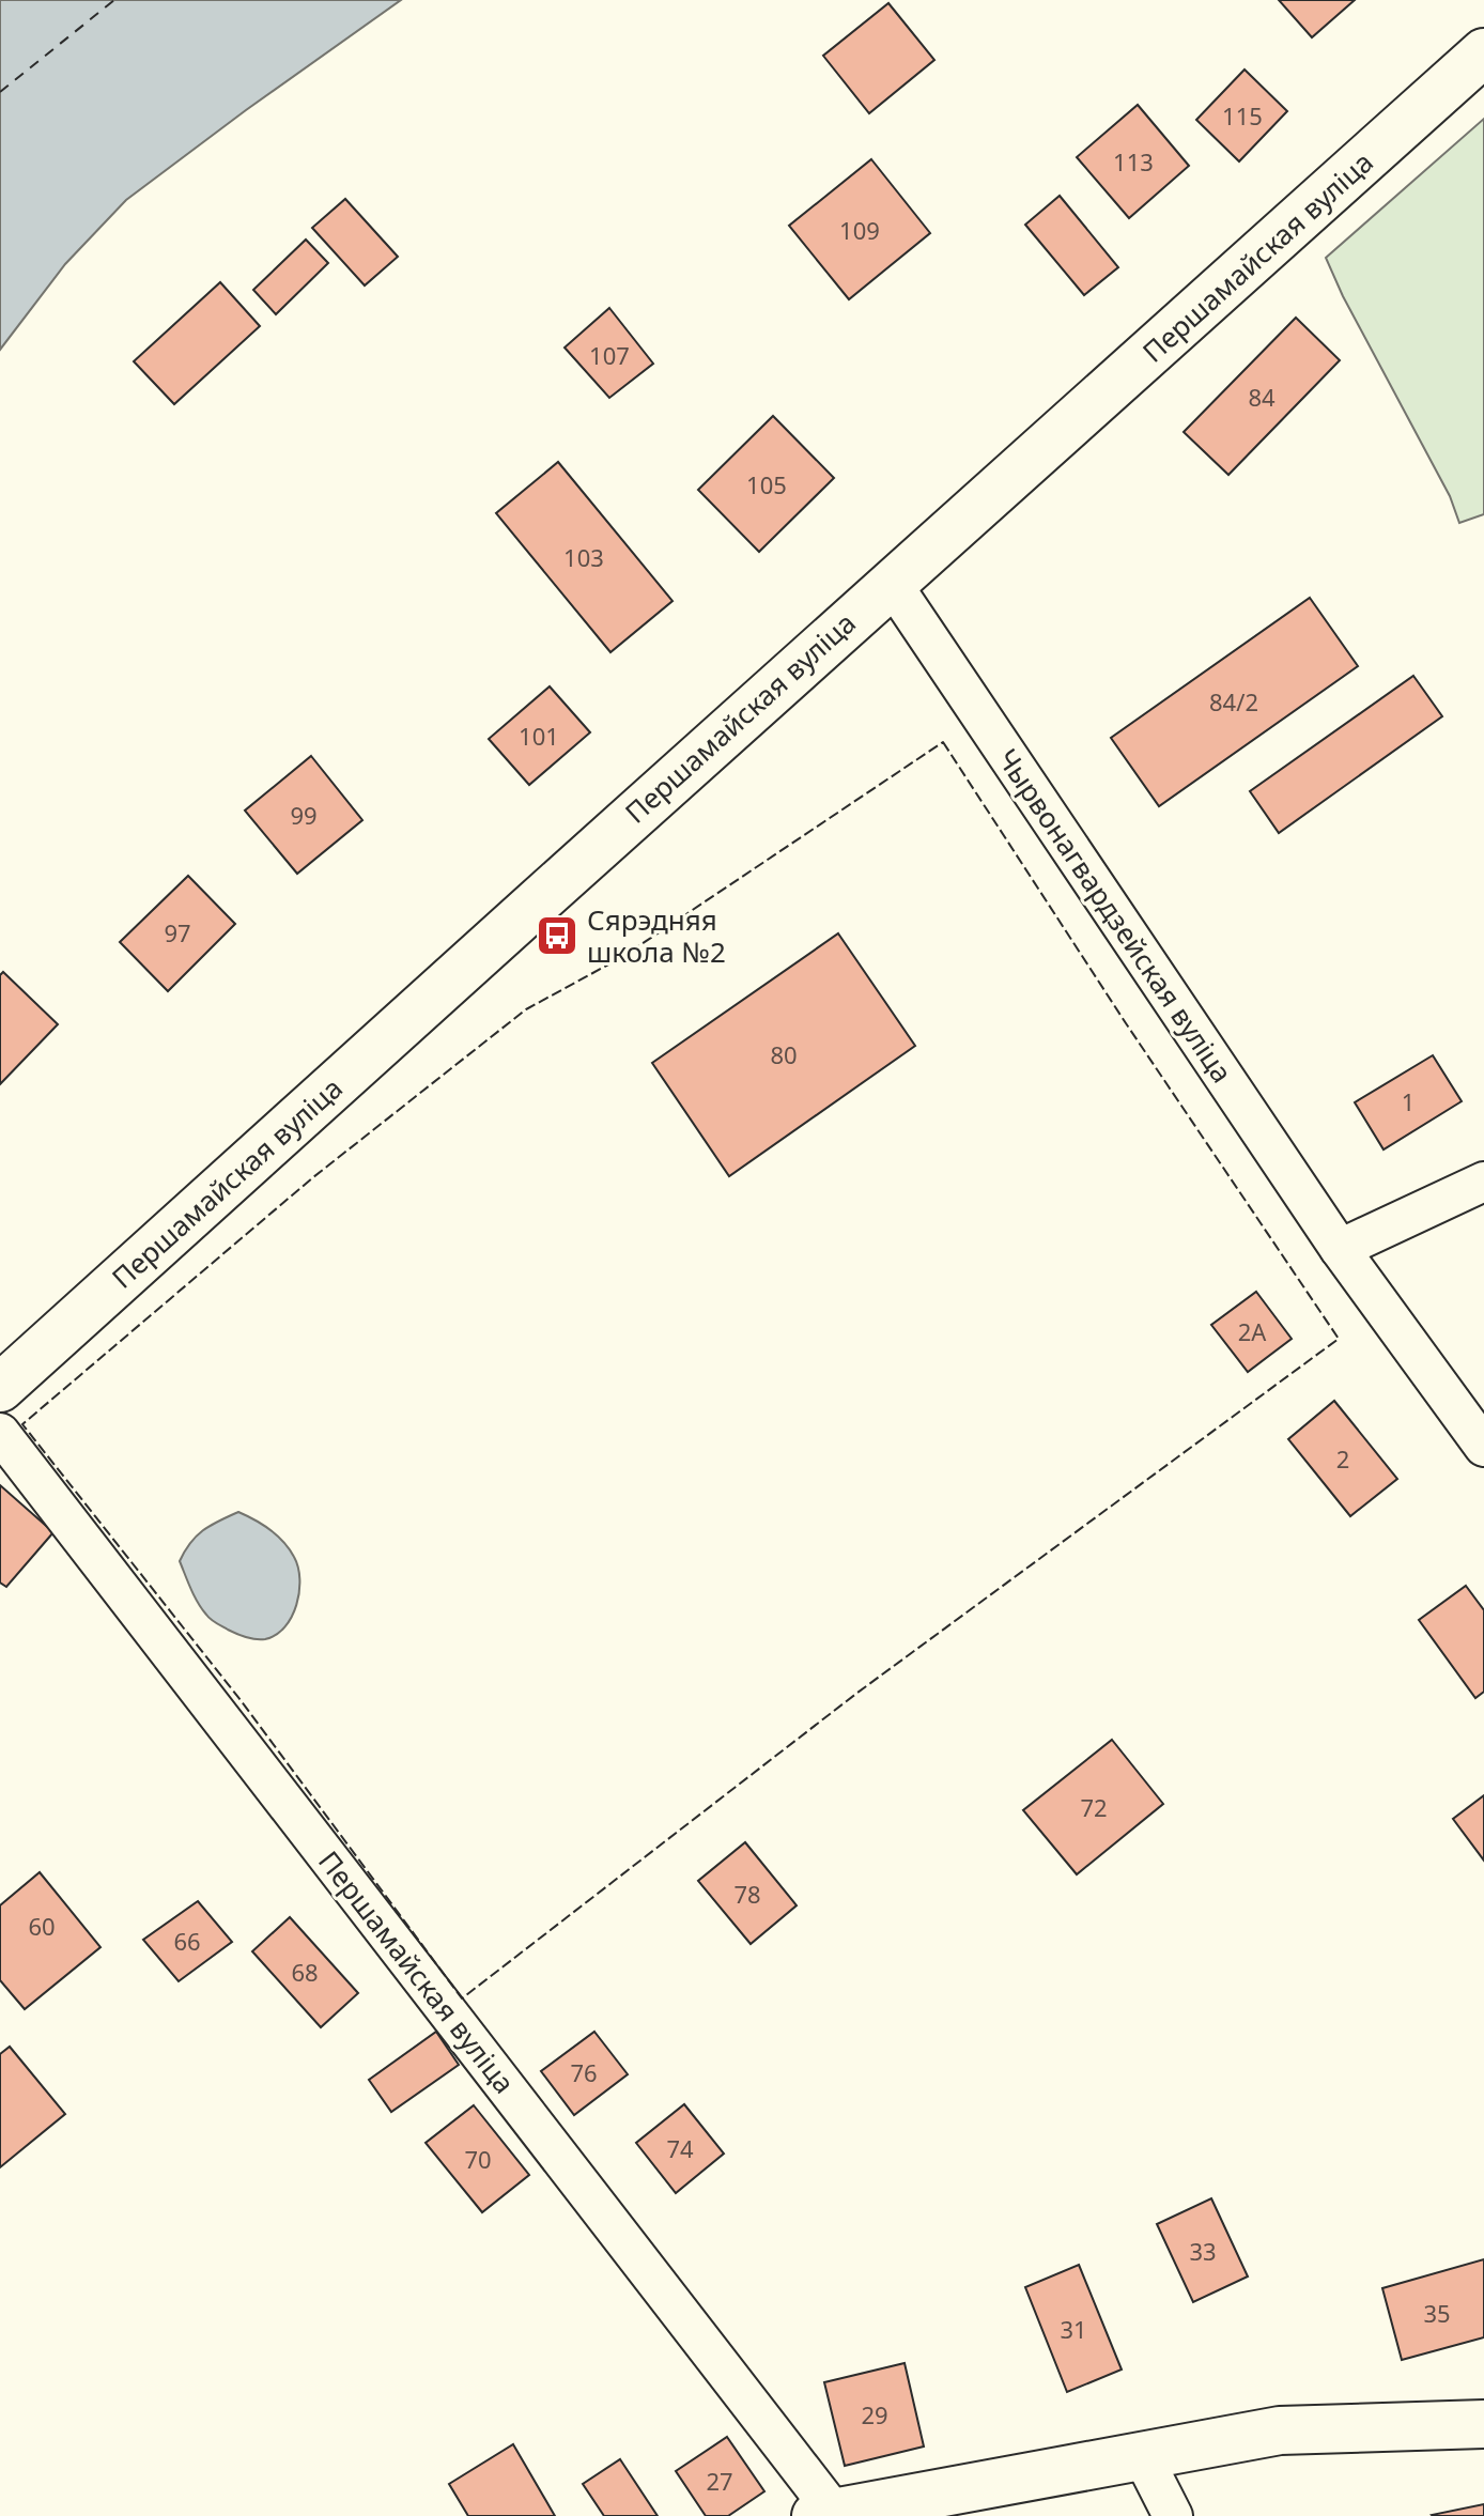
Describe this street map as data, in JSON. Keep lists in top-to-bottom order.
{
  "streets": {
    "main road": ["Першамайская вуліца"],
    "street": ["Чырвонагвардзейская вуліца"]
  },
  "crossings": [
    ["Першамайская вуліца", "Чырвонагвардзейская вуліца"]
  ],
  "places": {
    "bus stop": ["Сярэдняя школа №2"]
  },
  "house_numbers": [
    "115",
    "113",
    "109",
    "107",
    "84",
    "105",
    "103",
    "84/2",
    "101",
    "99",
    "97",
    "80",
    "1",
    "2А",
    "2",
    "72",
    "78",
    "60",
    "66",
    "68",
    "76",
    "74",
    "70",
    "33",
    "35",
    "31",
    "29",
    "27"
  ]
}
